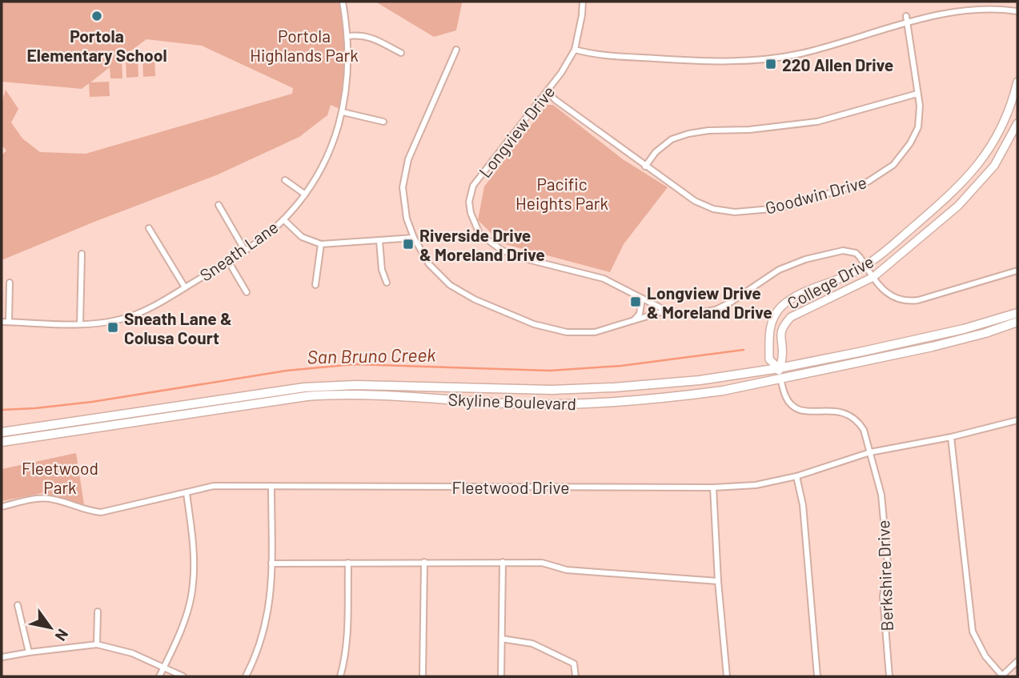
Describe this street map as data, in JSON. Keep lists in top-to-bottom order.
{
  "streets": {
    "main road": ["Skyline Boulevard"],
    "street": [
      "Longview Drive",
      "Goodwin Drive",
      "Sneath Lane",
      "College Drive",
      "Fleetwood Drive",
      "Berkshire Drive"
    ]
  },
  "crossings": [
    ["Longview Drive", "Goodwin Drive"],
    ["Longview Drive", "College Drive"],
    ["College Drive", "Skyline Boulevard"],
    ["College Drive", "Berkshire Drive"],
    ["Skyline Boulevard", "Berkshire Drive"],
    ["Fleetwood Drive", "Berkshire Drive"]
  ],
  "water": ["San Bruno Creek"],
  "parks": ["Portola Highlands Park", "Pacific Heights Park", "Fleetwood Park"],
  "places": {
    "other": ["Portola Elementary School"],
    "transit": [
      "220 Allen Drive",
      "Riverside Drive & Moreland Drive",
      "Longview Drive & Moreland Drive",
      "Sneath Lane & Colusa Court"
    ]
  },
  "north": "bottom right"
}
